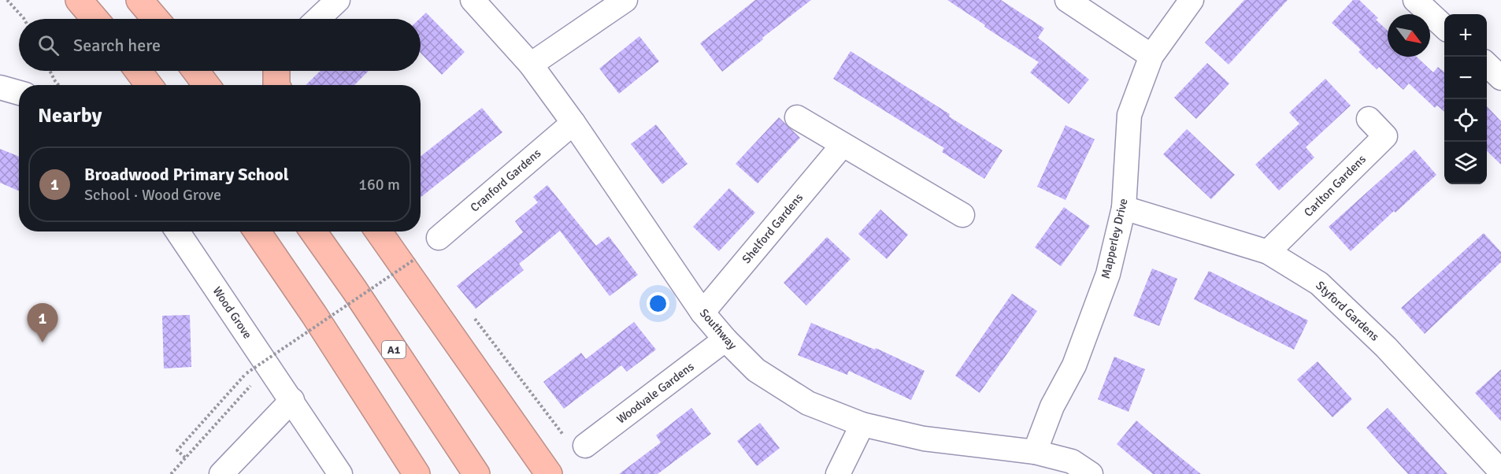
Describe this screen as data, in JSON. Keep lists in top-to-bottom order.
{
  "streets": {
    "highway": ["A1"],
    "street": [
      "Cranford Gardens",
      "Carlton Gardens",
      "Shelford Gardens",
      "Mapperley Drive",
      "Styford Gardens",
      "Wood Grove",
      "Southway",
      "Woodvale Gardens"
    ]
  },
  "crossings": [
    ["Cranford Gardens", "Southway"],
    ["Carlton Gardens", "Styford Gardens"],
    ["Shelford Gardens", "Southway"],
    ["Mapperley Drive", "Styford Gardens"],
    ["Mapperley Drive", "Southway"],
    ["Southway", "Woodvale Gardens"]
  ],
  "north": "bottom right",
  "page": {
    "map_buttons": ["+", "−"],
    "search": "Search here",
    "heading": "Nearby",
    "list": [
      {
        "mark": "1",
        "name": "Broadwood Primary School",
        "note": "School · Wood Grove",
        "value": "160 m"
      }
    ],
    "pins": "1"
  }
}
